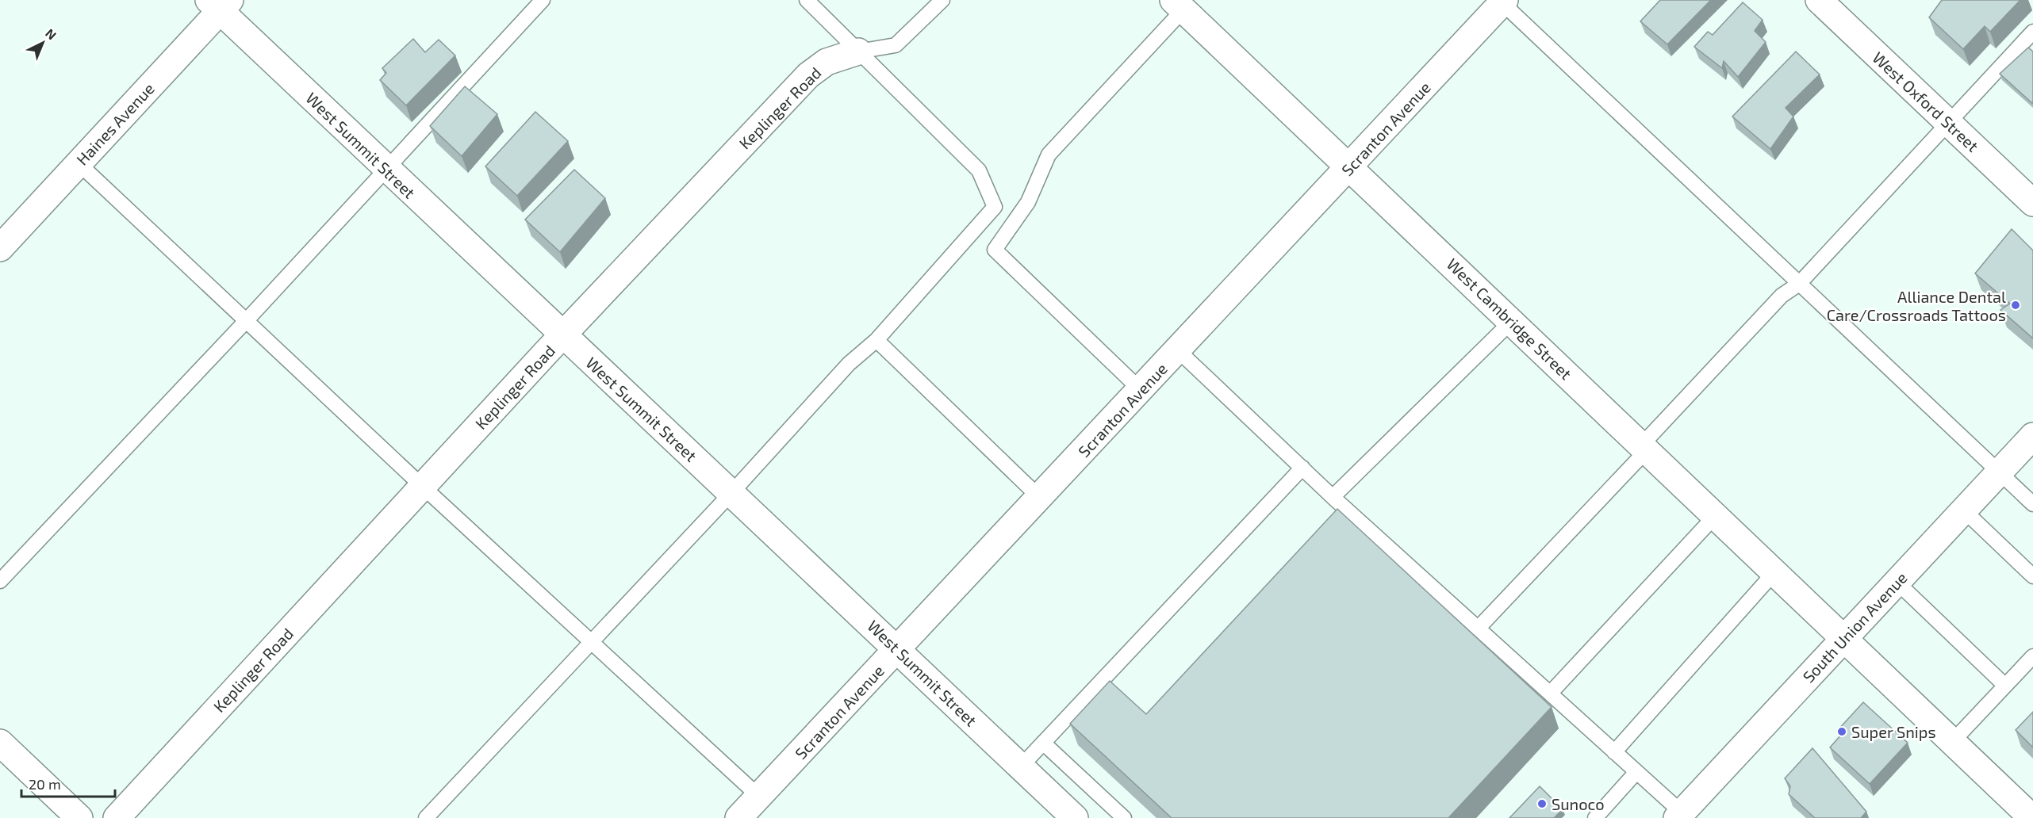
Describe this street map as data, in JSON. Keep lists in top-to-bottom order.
{
  "streets": {
    "street": [
      "West Oxford Street",
      "Keplinger Road",
      "Haines Avenue",
      "Scranton Avenue",
      "West Summit Street",
      "West Cambridge Street",
      "South Union Avenue"
    ]
  },
  "crossings": [
    ["Keplinger Road", "West Summit Street"],
    ["Haines Avenue", "West Summit Street"],
    ["Scranton Avenue", "West Summit Street"],
    ["Scranton Avenue", "West Cambridge Street"],
    ["West Cambridge Street", "South Union Avenue"]
  ],
  "places": ["Alliance Dental Care/Crossroads Tattoos", "Super Snips", "Sunoco"],
  "scale_bar": "20 m",
  "north": "top right"
}
